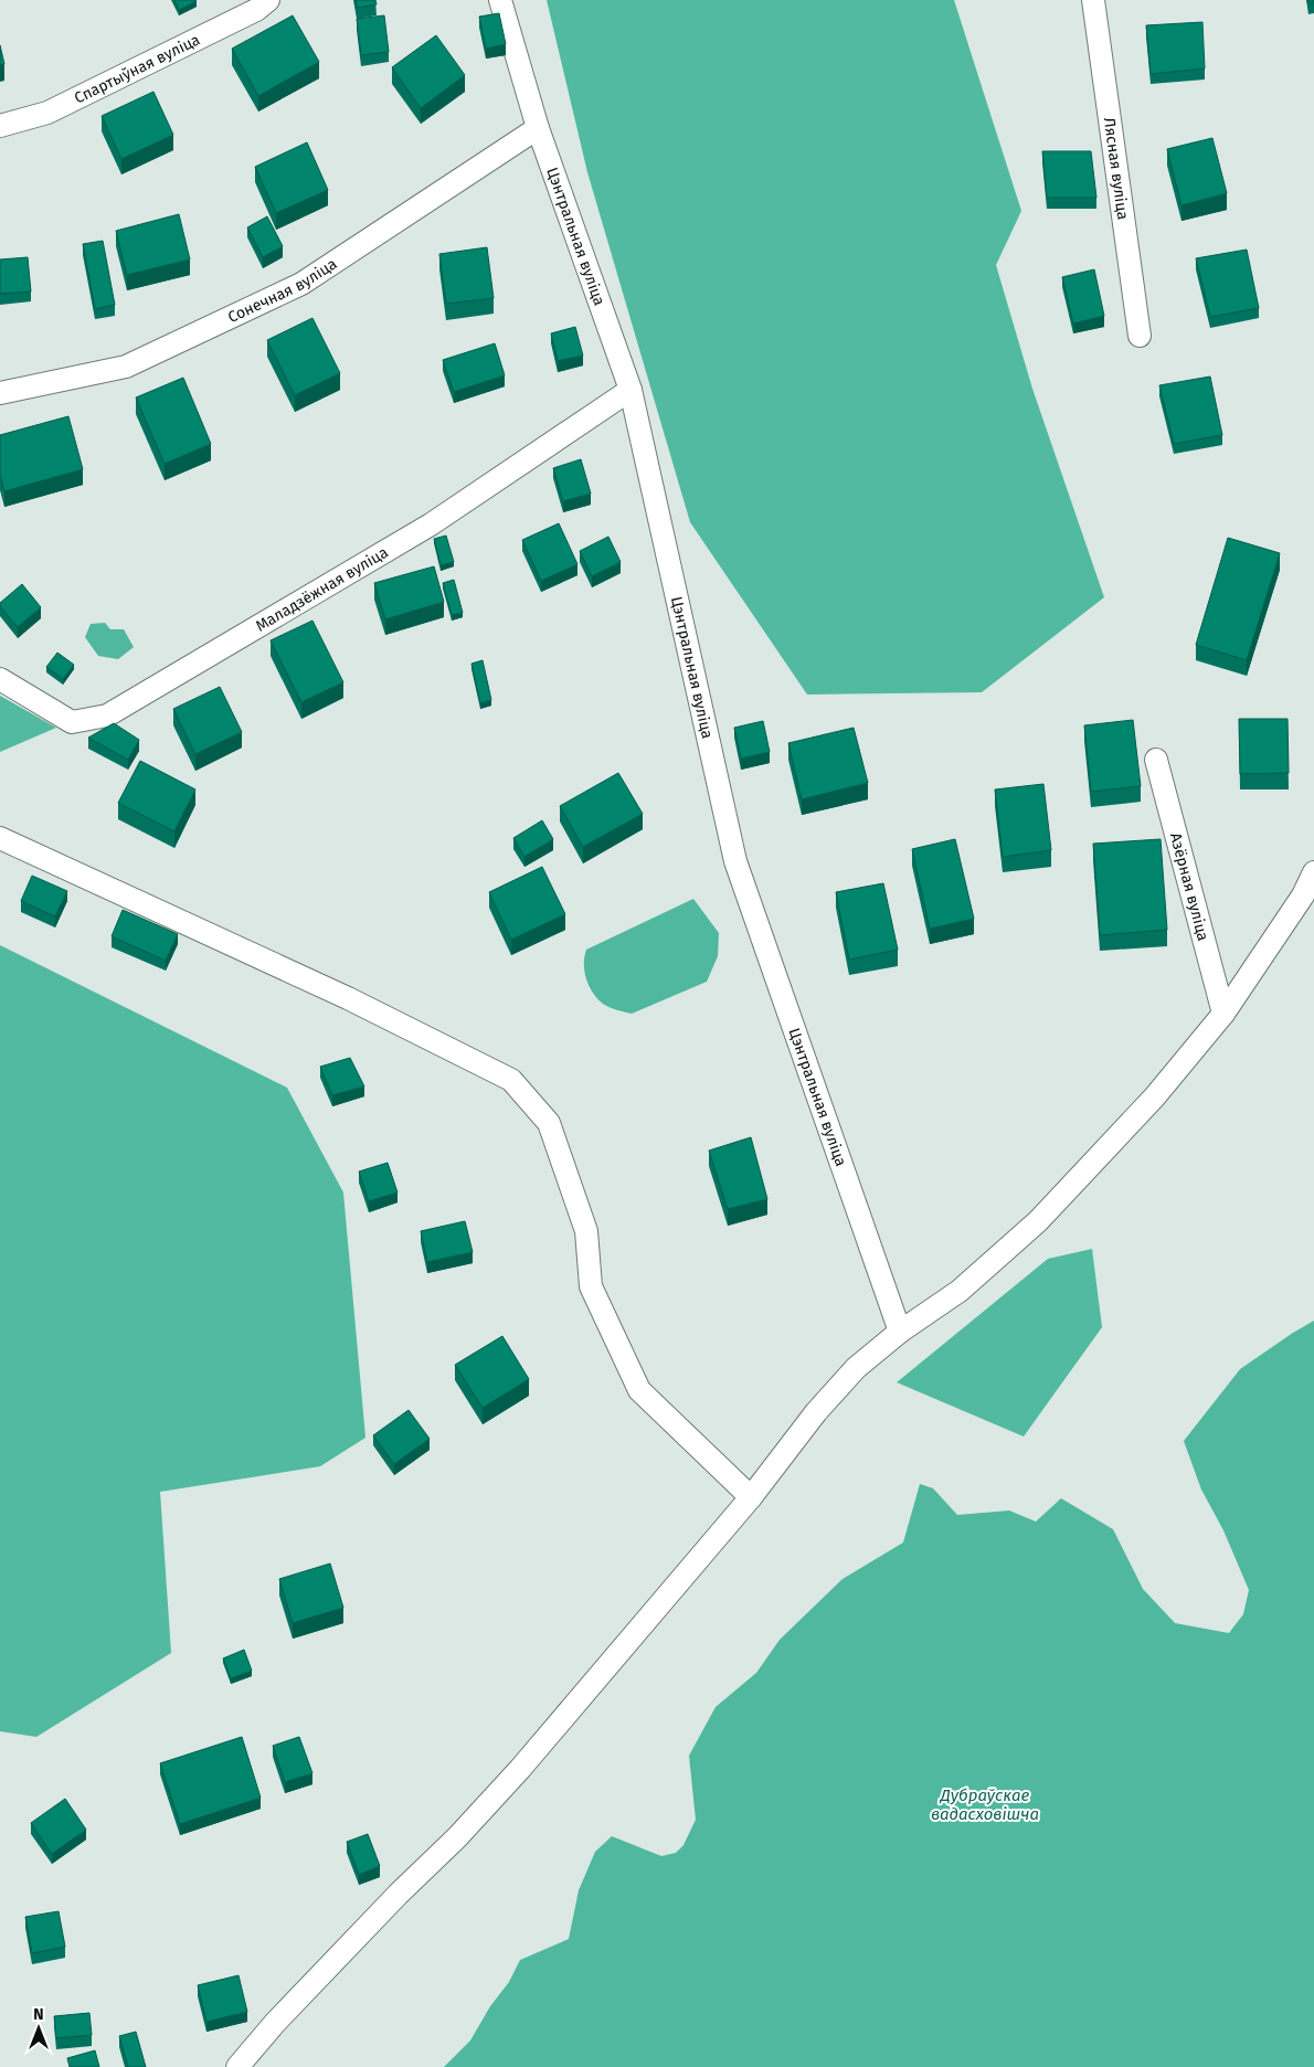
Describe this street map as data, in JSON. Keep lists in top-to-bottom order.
{
  "streets": {
    "street": [
      "Спартыўная вуліца",
      "Лясная вуліца",
      "Цэнтральная вуліца",
      "Сонечная вуліца",
      "Маладзёжная вуліца",
      "Азёрная вуліца"
    ]
  },
  "crossings": [
    ["Цэнтральная вуліца", "Сонечная вуліца"],
    ["Цэнтральная вуліца", "Маладзёжная вуліца"]
  ],
  "water": ["Дубраўскае вадасховішча"],
  "north": "top"
}
